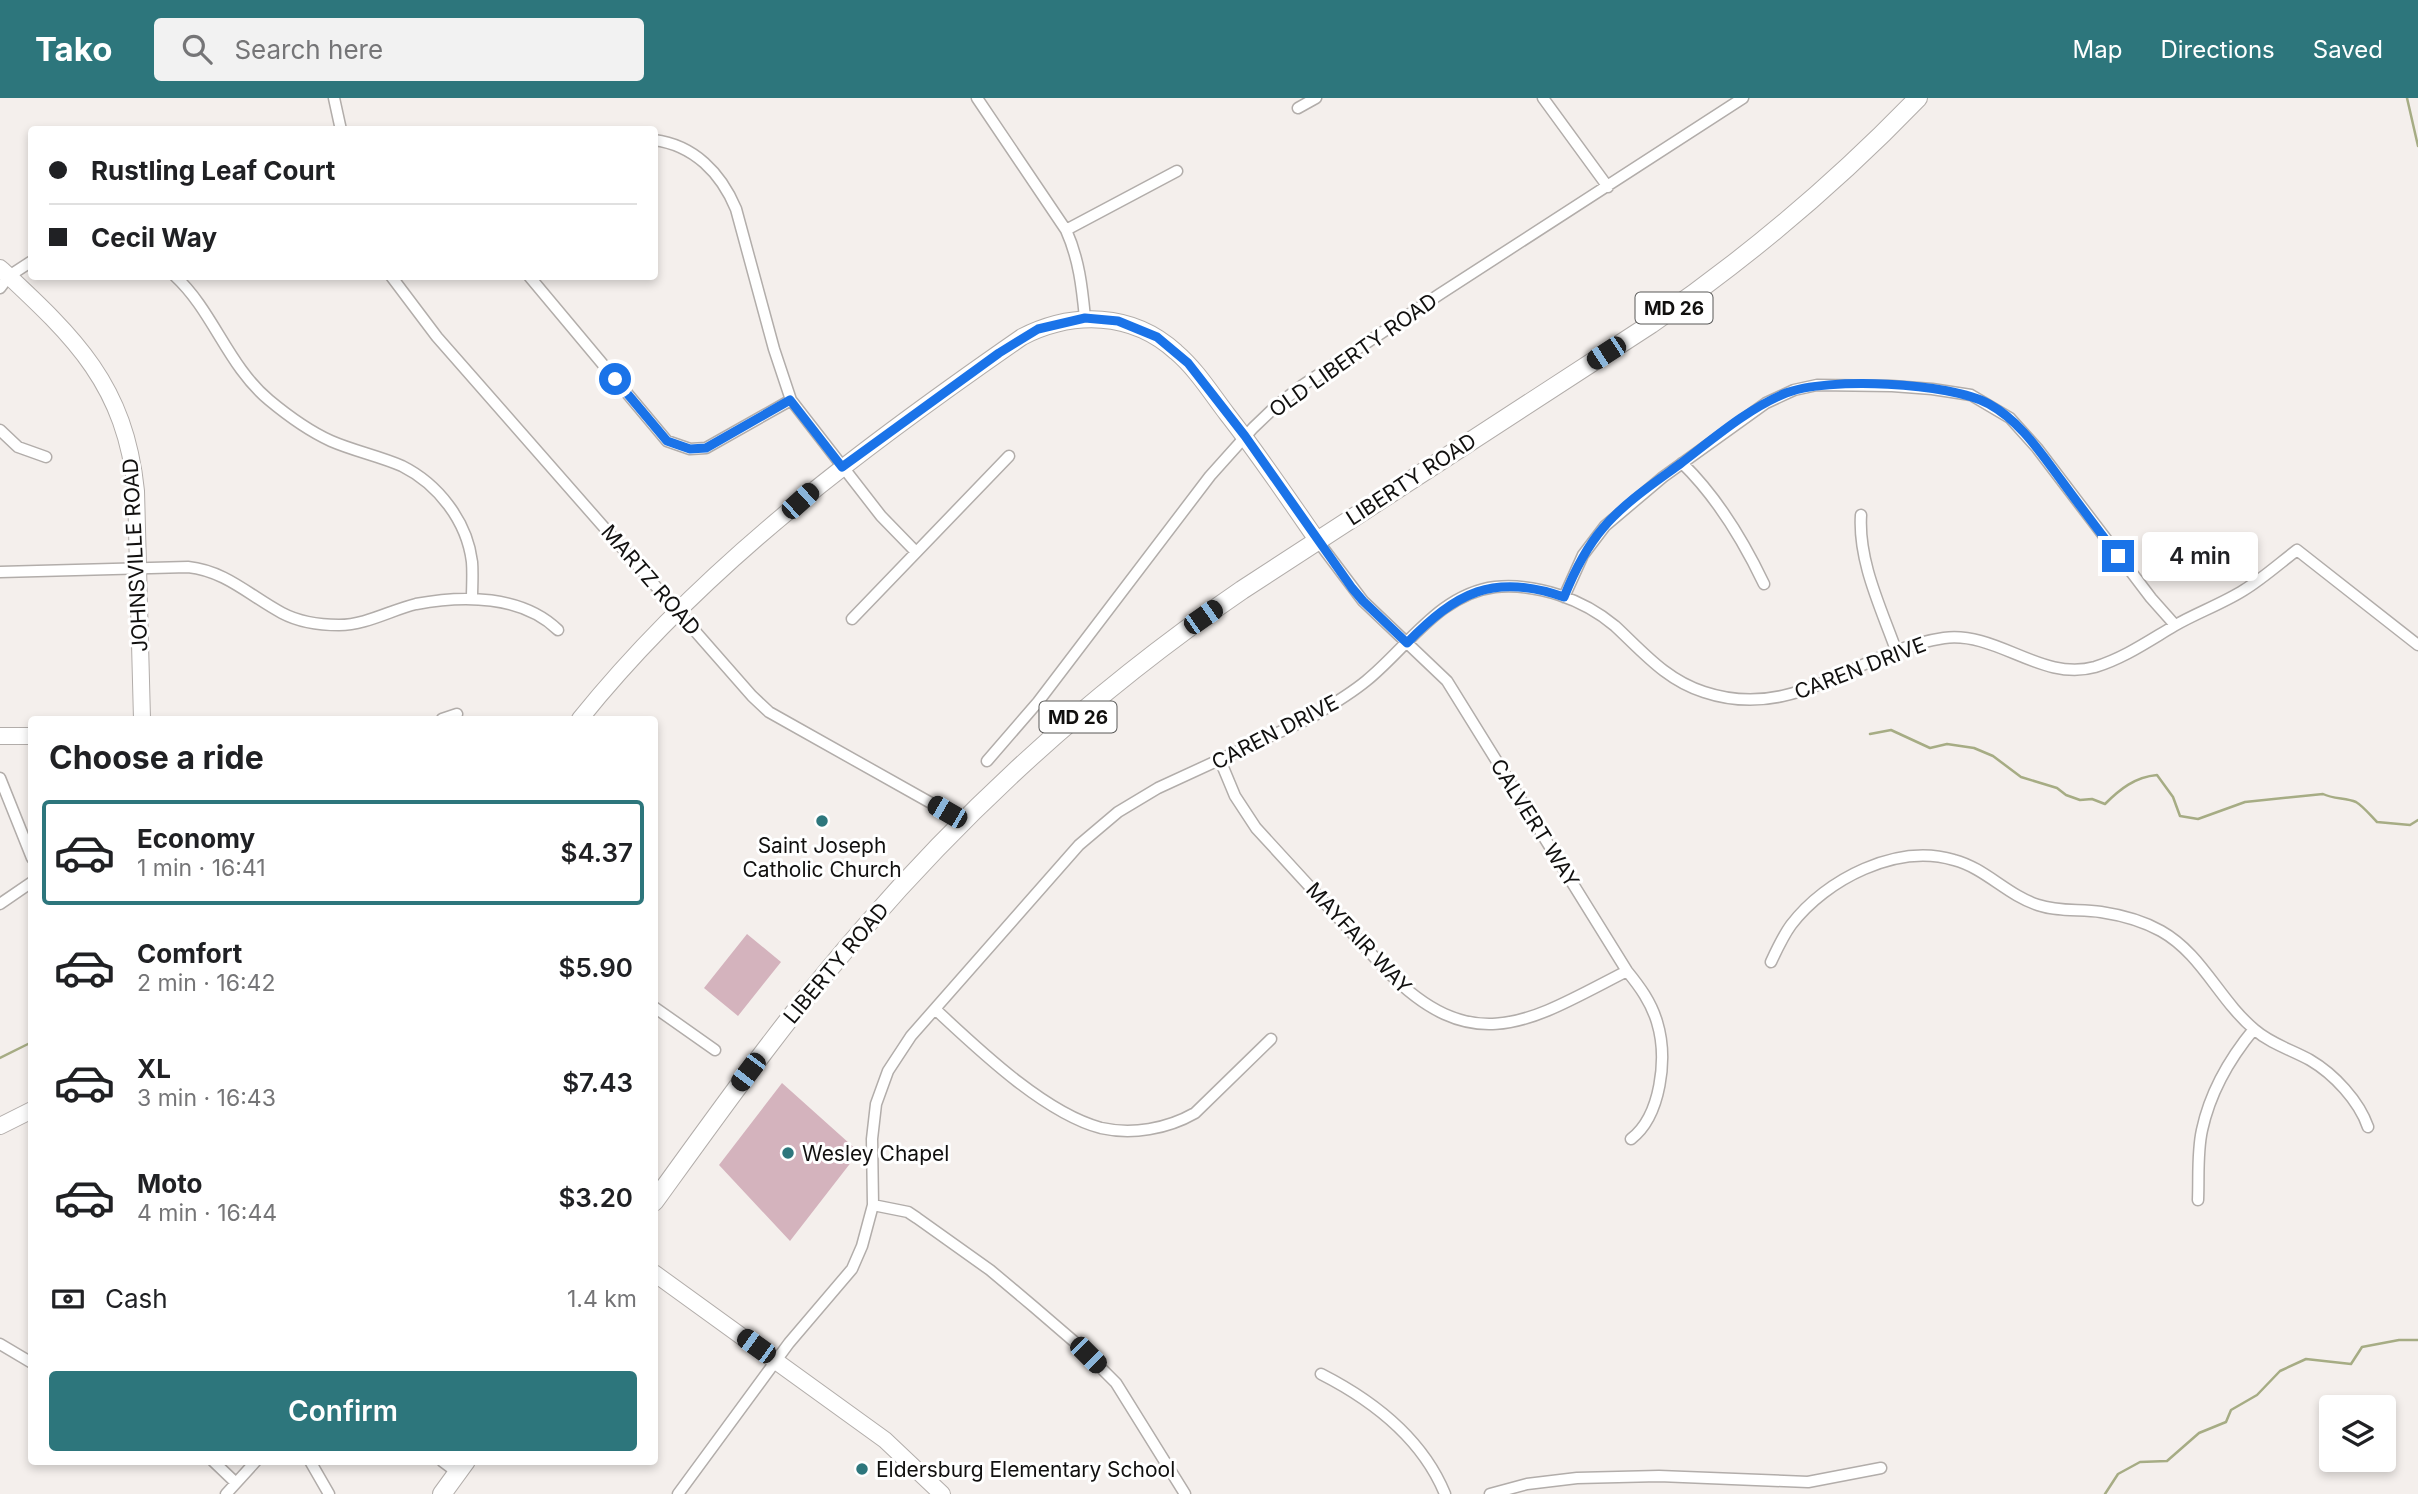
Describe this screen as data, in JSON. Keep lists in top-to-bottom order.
{
  "streets": {
    "main road": ["MD 26", "LIBERTY ROAD"],
    "street": [
      "OLD LIBERTY ROAD",
      "JOHNSVILLE ROAD",
      "MARTZ ROAD",
      "CAREN DRIVE",
      "CALVERT WAY",
      "MAYFAIR WAY"
    ]
  },
  "crossings": [
    ["LIBERTY ROAD", "MARTZ ROAD"],
    ["LIBERTY ROAD", "CALVERT WAY"],
    ["CAREN DRIVE", "CALVERT WAY"],
    ["CAREN DRIVE", "MAYFAIR WAY"],
    ["CALVERT WAY", "MAYFAIR WAY"]
  ],
  "places": ["Saint Joseph Catholic Church", "Wesley Chapel", "Eldersburg Elementary School"],
  "page": {
    "header": "Tako",
    "search": "Search here",
    "nav": ["Map", "Directions", "Saved"],
    "banner": ["Rustling Leaf Court", "Cecil Way"],
    "bubble": "4 min",
    "heading": "Choose a ride",
    "list": [
      {
        "name": "Economy",
        "note": "1 min · 16:41",
        "value": "$4.37"
      },
      {
        "name": "Comfort",
        "note": "2 min · 16:42",
        "value": "$5.90"
      },
      {
        "name": "XL",
        "note": "3 min · 16:43",
        "value": "$7.43"
      },
      {
        "name": "Moto",
        "note": "4 min · 16:44",
        "value": "$3.20"
      }
    ],
    "pay": ["Cash", "1.4 km"],
    "buttons": "Confirm"
  }
}
